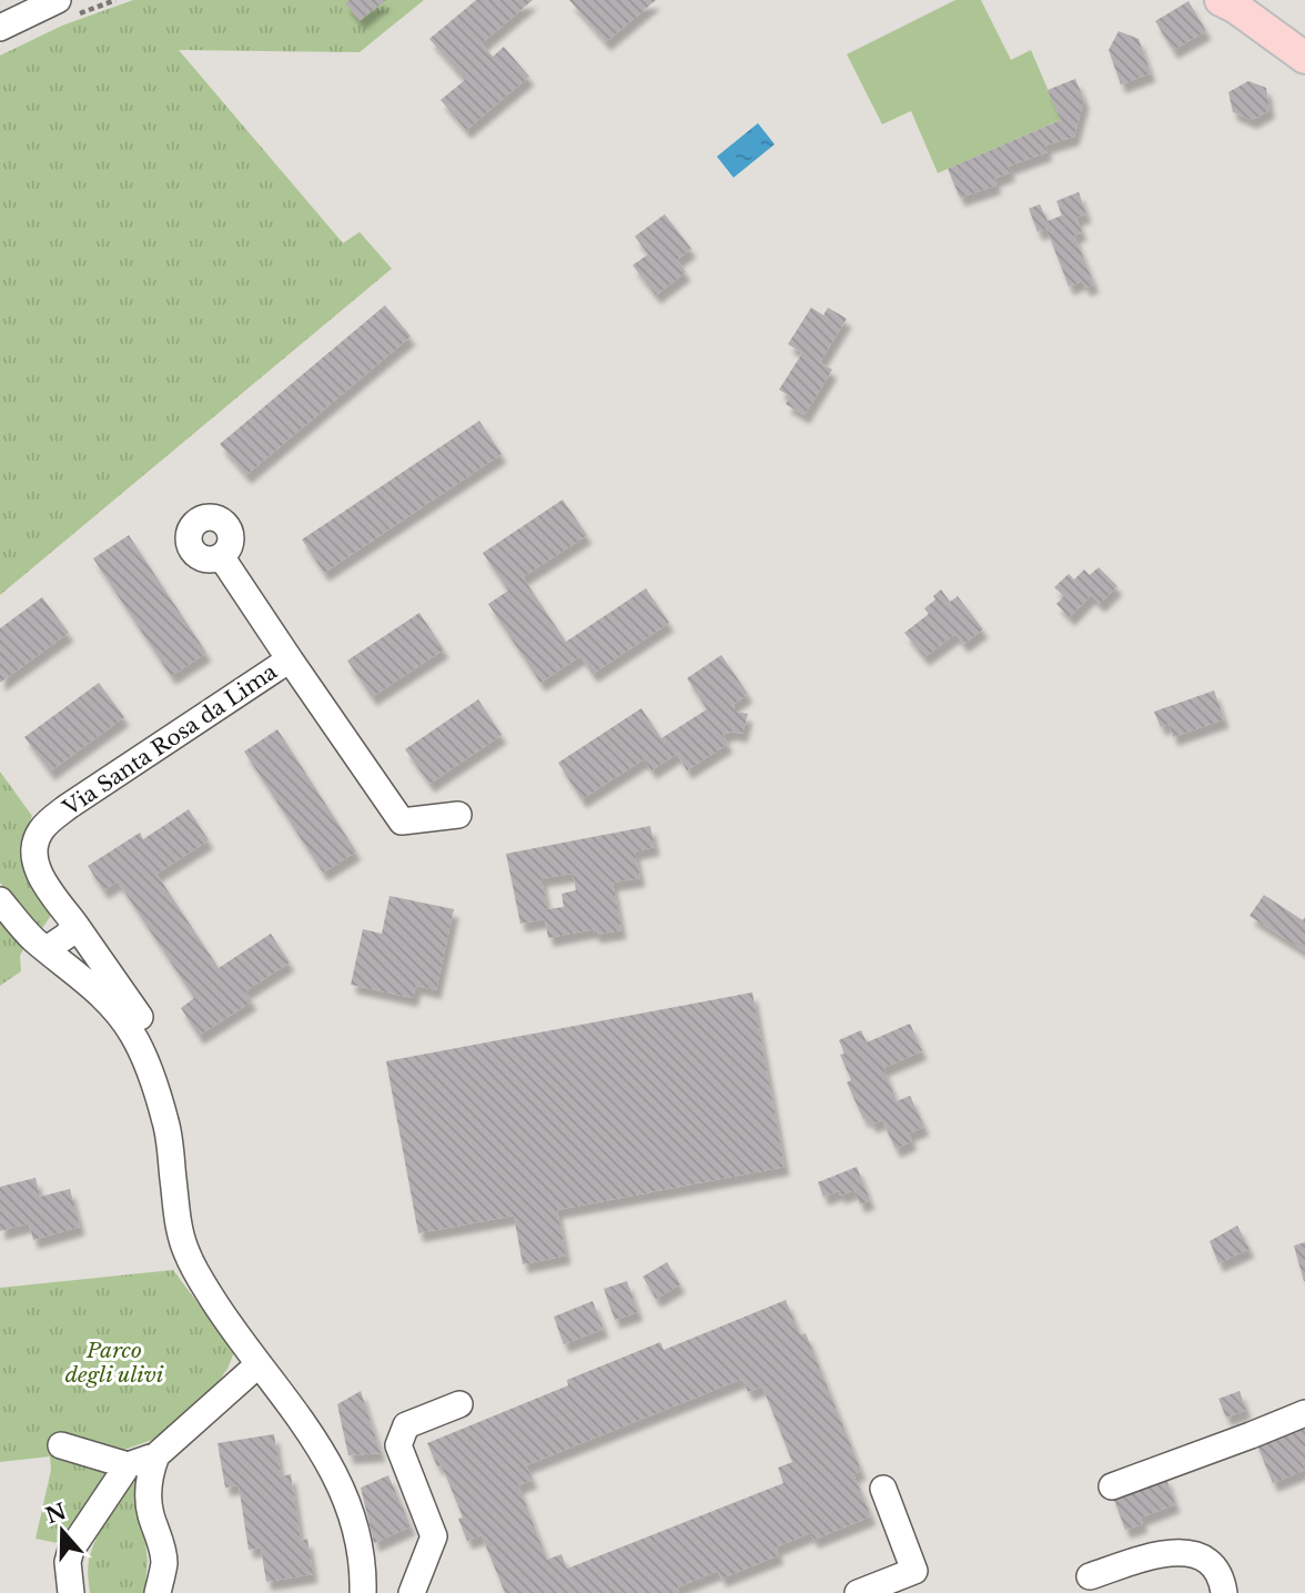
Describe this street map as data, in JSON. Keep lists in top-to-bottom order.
{
  "streets": {
    "street": ["Via Santa Rosa da Lima"]
  },
  "parks": ["Parco degli ulivi"],
  "north": "top"
}
